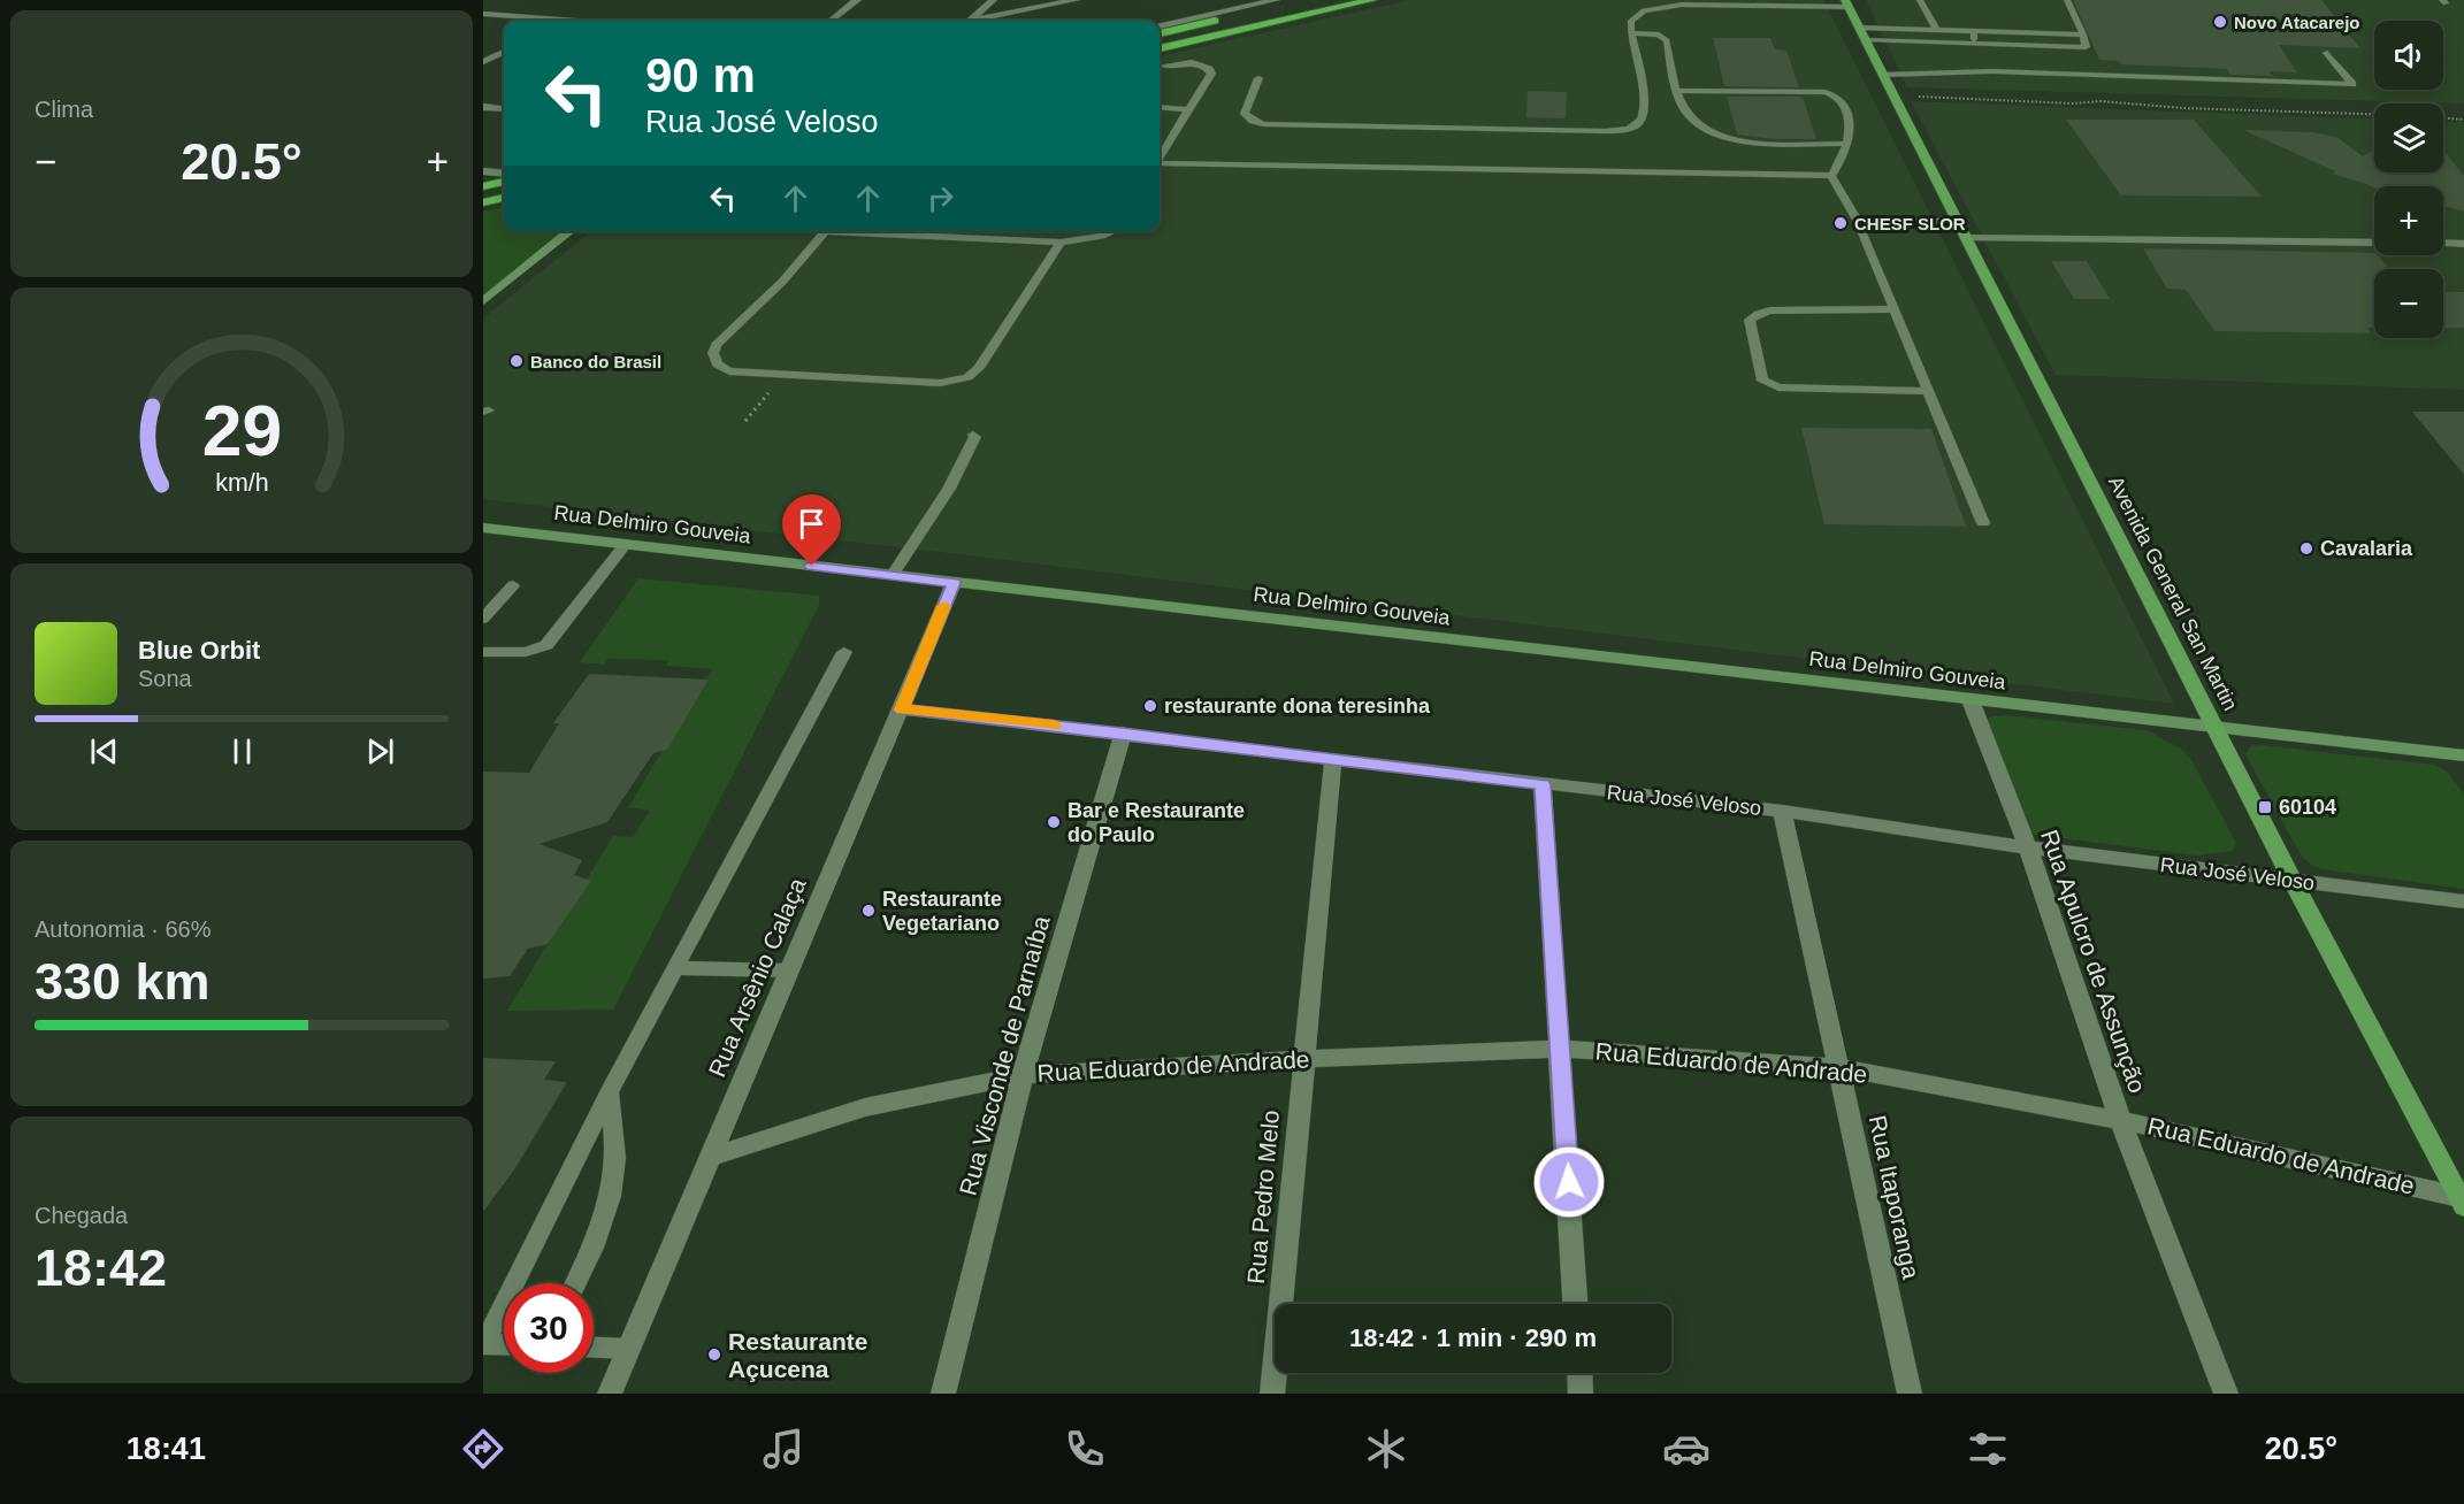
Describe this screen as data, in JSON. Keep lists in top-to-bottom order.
{
  "streets": {
    "main road": ["Avenida General San Martin"],
    "street": [
      "Rua Delmiro Gouveia",
      "Rua José Veloso",
      "Rua Apulcro de Assunção",
      "Rua Arsênio Calaça",
      "Rua Visconde de Parnaíba",
      "Rua Eduardo de Andrade",
      "Rua Pedro Melo",
      "Rua Itaporanga"
    ]
  },
  "crossings": [
    ["Rua Delmiro Gouveia", "Avenida General San Martin"],
    ["Rua Delmiro Gouveia", "Rua Apulcro de Assunção"],
    ["Rua Delmiro Gouveia", "Rua Arsênio Calaça"],
    ["Avenida General San Martin", "Rua José Veloso"],
    ["Avenida General San Martin", "Rua Eduardo de Andrade"],
    ["Rua José Veloso", "Rua Apulcro de Assunção"],
    ["Rua José Veloso", "Rua Arsênio Calaça"],
    ["Rua José Veloso", "Rua Visconde de Parnaíba"],
    ["Rua José Veloso", "Rua Pedro Melo"],
    ["Rua José Veloso", "Rua Itaporanga"],
    ["Rua Apulcro de Assunção", "Rua Eduardo de Andrade"],
    ["Rua Arsênio Calaça", "Rua Eduardo de Andrade"],
    ["Rua Visconde de Parnaíba", "Rua Eduardo de Andrade"],
    ["Rua Eduardo de Andrade", "Rua Pedro Melo"],
    ["Rua Eduardo de Andrade", "Rua Itaporanga"]
  ],
  "places": {
    "other": [
      "Novo Atacarejo",
      "CHESF SLOR",
      "Banco do Brasil",
      "Cavalaria",
      "restaurante dona teresinha",
      "Bar e Restaurante do Paulo",
      "Restaurante Vegetariano",
      "Restaurante Açucena"
    ],
    "transit": ["60104"]
  },
  "page": {
    "tile": [
      "Clima",
      ["Autonomia · 66%", "330 km"],
      ["Chegada", "18:42"]
    ],
    "map_buttons": ["+", "−"],
    "turn": ["90 m", "Rua José Veloso"],
    "heat": ["−", "20.5°", "+"],
    "song": ["Blue Orbit", "Sona"],
    "limit": "30",
    "trip": "18:42 · 1 min · 290 m",
    "tabs": ["18:41", "20.5°"],
    "gauge": ["29", "km/h"]
  }
}
